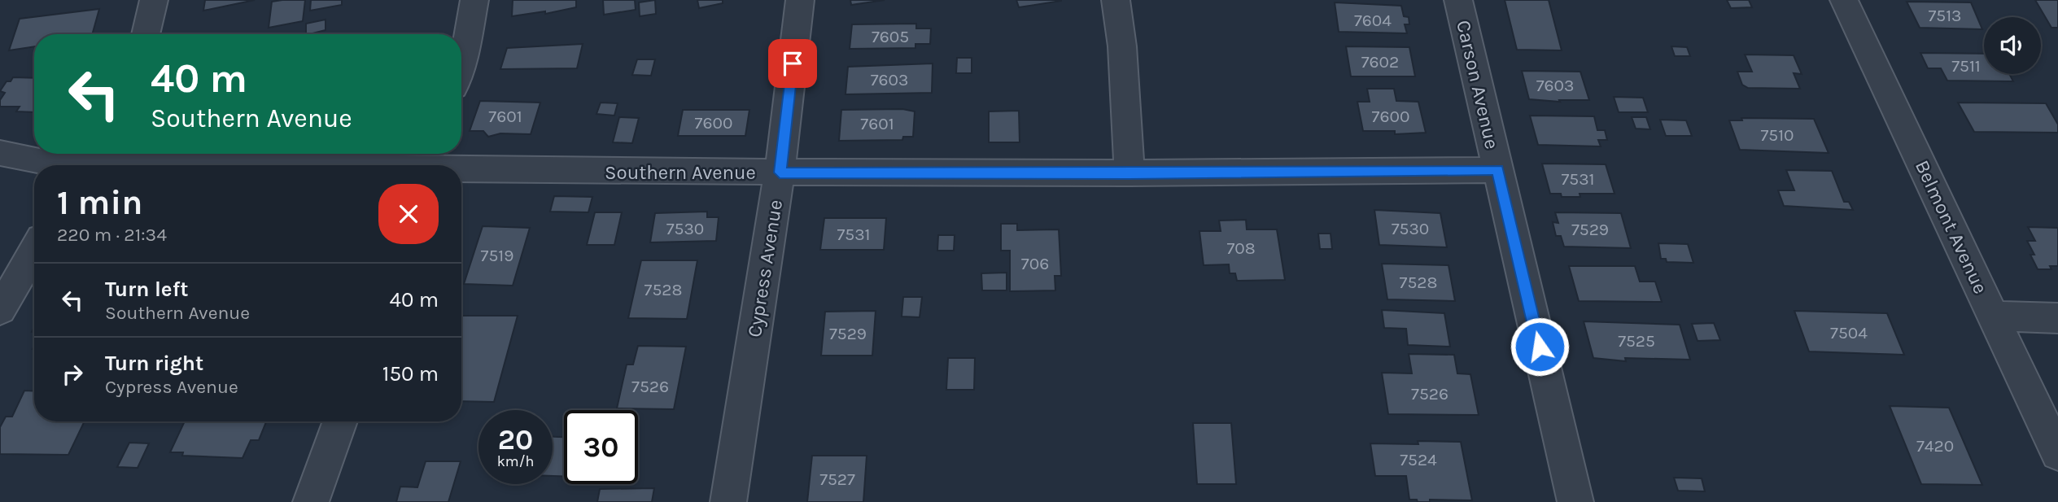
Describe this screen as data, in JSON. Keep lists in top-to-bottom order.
{
  "streets": {
    "street": [
      "Carson Avenue",
      "Southern Avenue",
      "Belmont Avenue",
      "Cypress Avenue"
    ]
  },
  "crossings": [
    ["Carson Avenue", "Southern Avenue"],
    ["Southern Avenue", "Cypress Avenue"]
  ],
  "house_numbers": [
    "7513",
    "7604",
    "7605",
    "7602",
    "7511",
    "7603",
    "7603",
    "7601",
    "7600",
    "7600",
    "7601",
    "7510",
    "7531",
    "7530",
    "7530",
    "7529",
    "7531",
    "708",
    "7519",
    "706",
    "7528",
    "7528",
    "7504",
    "7529",
    "7525",
    "7526",
    "7526",
    "7420",
    "7524",
    "7527"
  ],
  "page": {
    "turn": ["40 m", "Southern Avenue"],
    "heading": ["1 min", "220 m · 21:34"],
    "list": [
      {
        "name": "Turn left",
        "note": "Southern Avenue",
        "value": "40 m"
      },
      {
        "name": "Turn right",
        "note": "Cypress Avenue",
        "value": "150 m"
      }
    ],
    "speed": "20 km/h",
    "limit": "30"
  }
}
